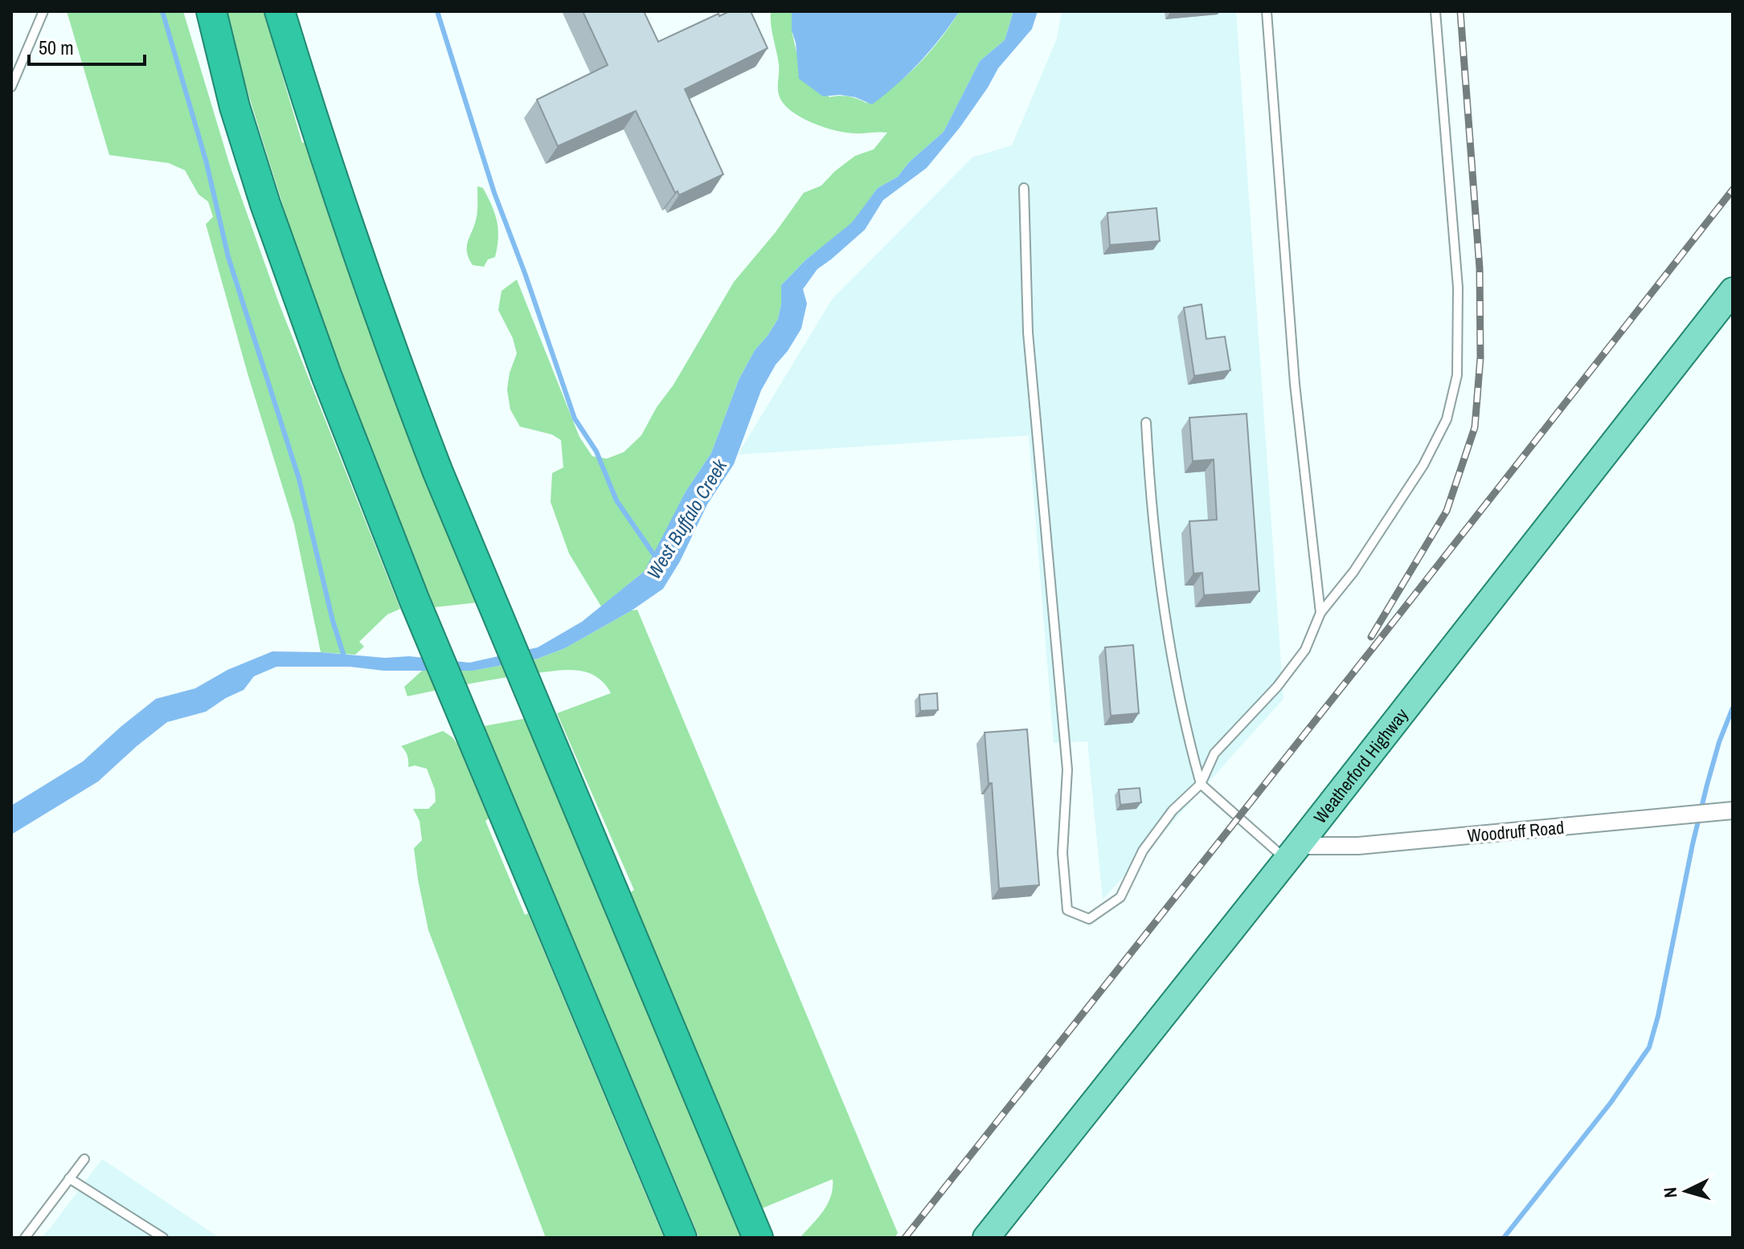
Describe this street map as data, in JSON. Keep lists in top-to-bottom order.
{
  "streets": {
    "main road": ["Weatherford Highway"],
    "street": ["Woodruff Road"]
  },
  "crossings": [
    ["Weatherford Highway", "Woodruff Road"]
  ],
  "water": ["West Buffalo Creek"],
  "scale_bar": "50 m",
  "north": "left"
}
